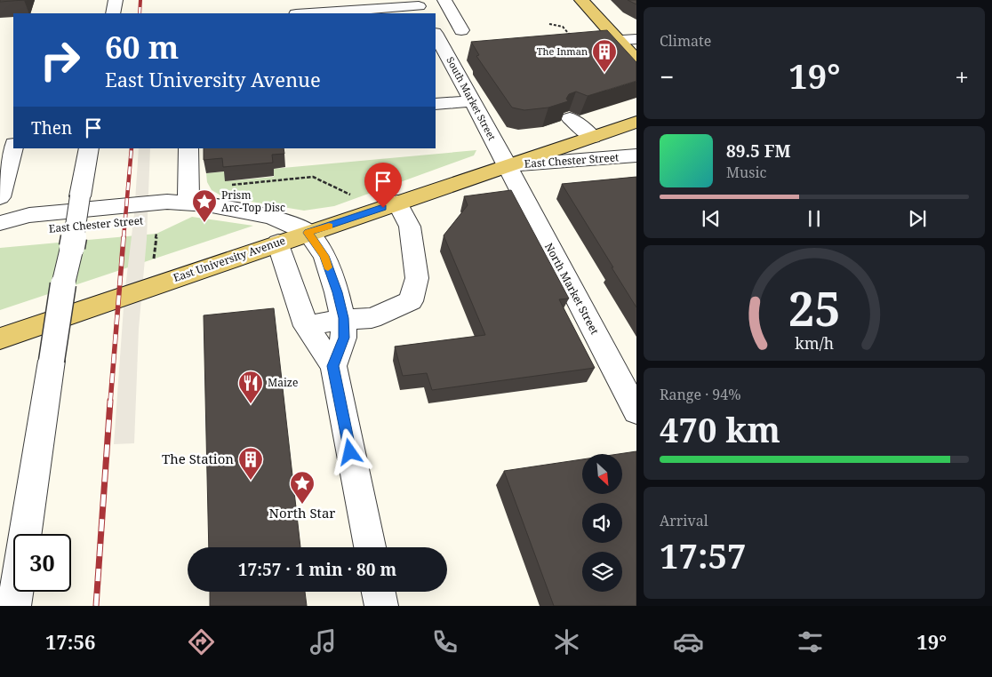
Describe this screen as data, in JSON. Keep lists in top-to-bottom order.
{
  "streets": {
    "main road": ["East University Avenue"],
    "street": ["South Market Street", "East Chester Street", "North Market Street"]
  },
  "crossings": [
    ["South Market Street", "East Chester Street"],
    ["South Market Street", "East University Avenue"],
    ["South Market Street", "North Market Street"],
    ["East Chester Street", "East University Avenue"],
    ["East Chester Street", "North Market Street"],
    ["East University Avenue", "North Market Street"]
  ],
  "places": {
    "building": ["The Inman", "The Station"],
    "place": ["Prism Arc-Top Disc", "North Star"],
    "restaurant": ["Maize"]
  },
  "north": "bottom right",
  "page": {
    "tile": [
      "Climate",
      ["Range · 94%", "470 km"],
      ["Arrival", "17:57"]
    ],
    "turn": ["60 m", "East University Avenue"],
    "heat": ["−", "19°", "+"],
    "then": "Then",
    "song": ["89.5 FM", "Music"],
    "limit": "30",
    "trip": "17:57 · 1 min · 80 m",
    "tabs": ["17:56", "19°"],
    "gauge": ["25", "km/h"]
  }
}
